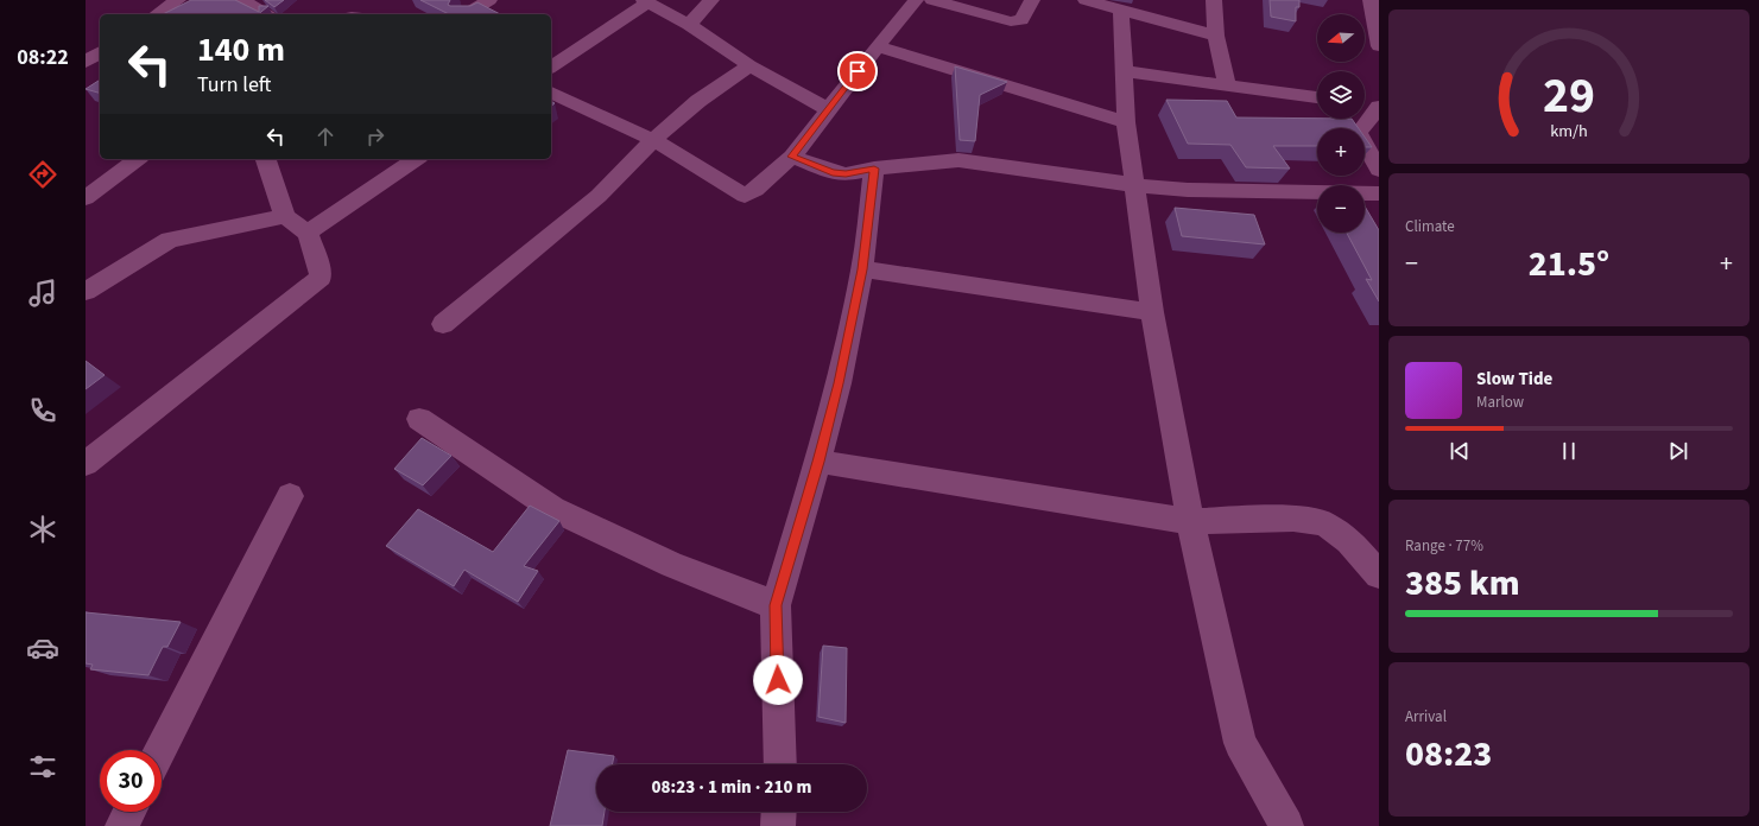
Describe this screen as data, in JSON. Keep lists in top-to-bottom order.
{
  "north": "left",
  "page": {
    "tabs": "08:22",
    "map_buttons": ["+", "−"],
    "turn": ["140 m", "Turn left"],
    "tile": [
      "Climate",
      ["Range · 77%", "385 km"],
      ["Arrival", "08:23"]
    ],
    "heat": ["−", "21.5°", "+"],
    "song": ["Slow Tide", "Marlow"],
    "limit": "30",
    "trip": "08:23 · 1 min · 210 m",
    "gauge": ["29", "km/h"]
  }
}
